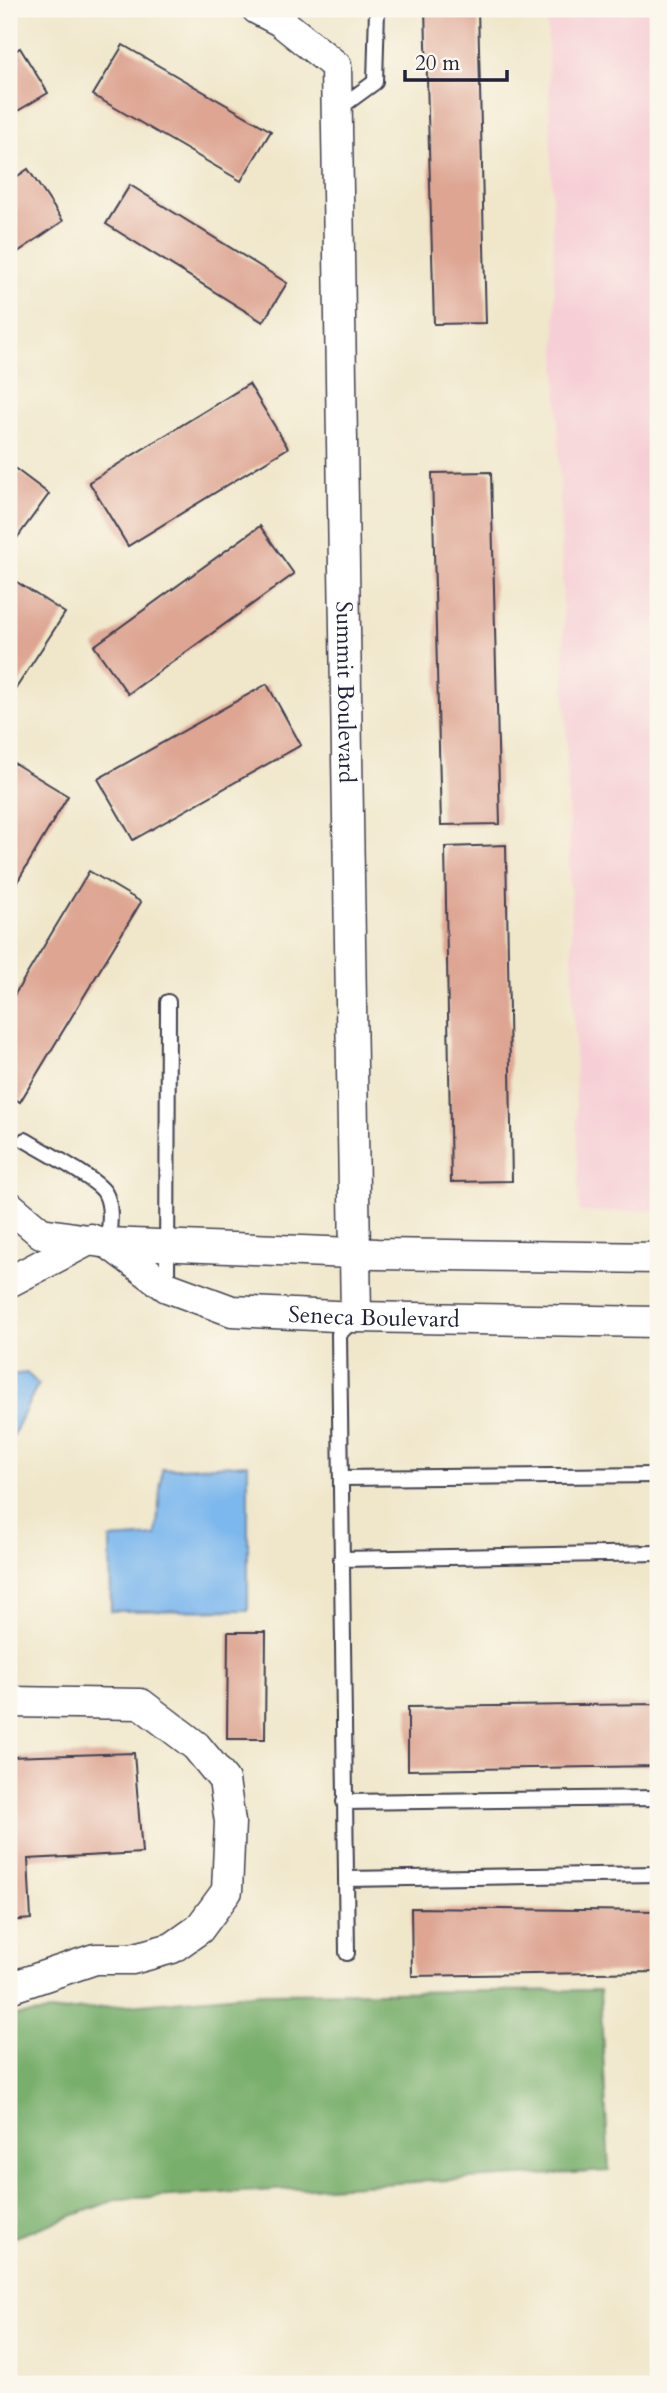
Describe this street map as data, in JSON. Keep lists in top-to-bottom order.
{
  "streets": {
    "street": ["Summit Boulevard", "Seneca Boulevard"]
  },
  "crossings": [
    ["Summit Boulevard", "Seneca Boulevard"]
  ],
  "scale_bar": "20 m"
}
